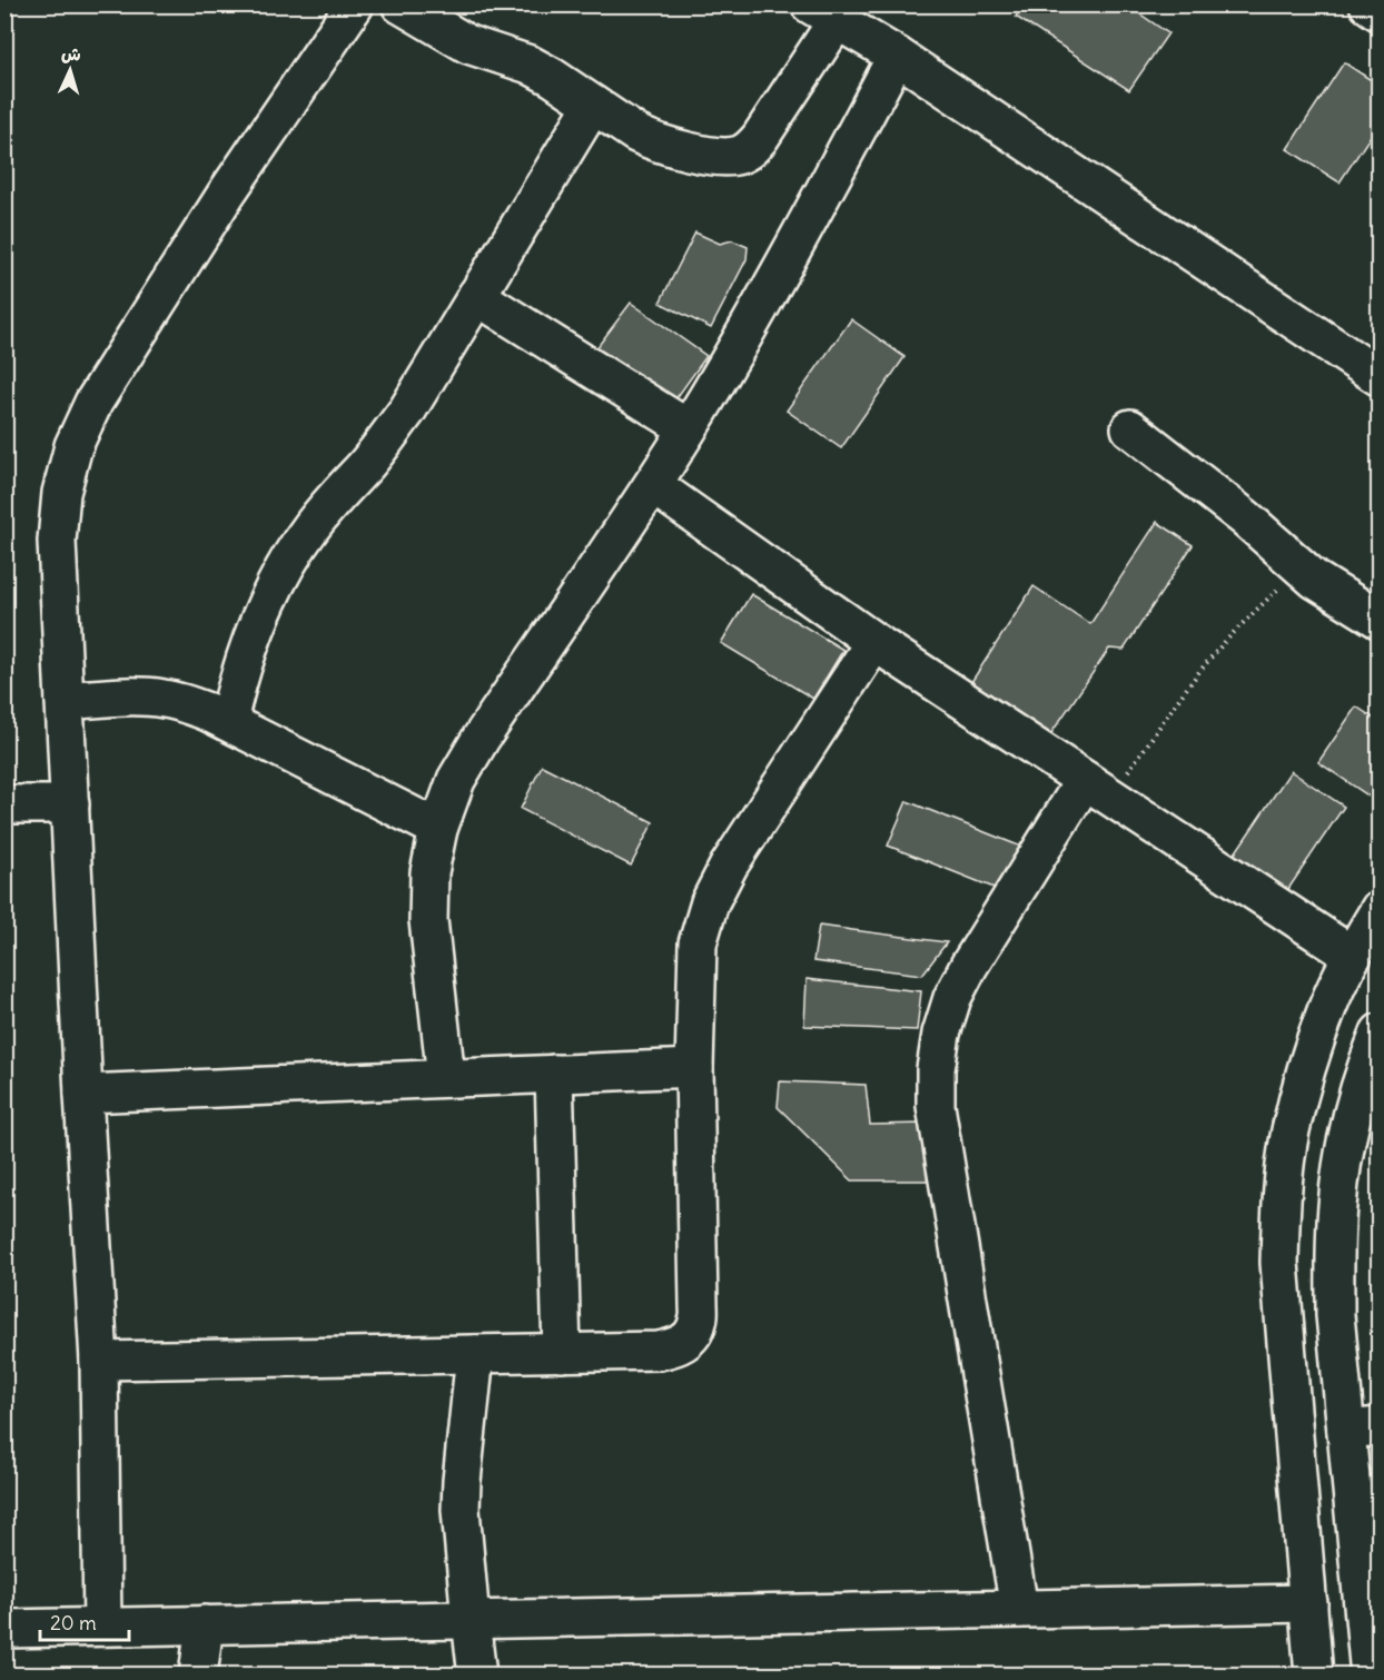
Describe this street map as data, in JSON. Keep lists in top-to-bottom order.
{
  "scale_bar": "20 m",
  "north": "top"
}
